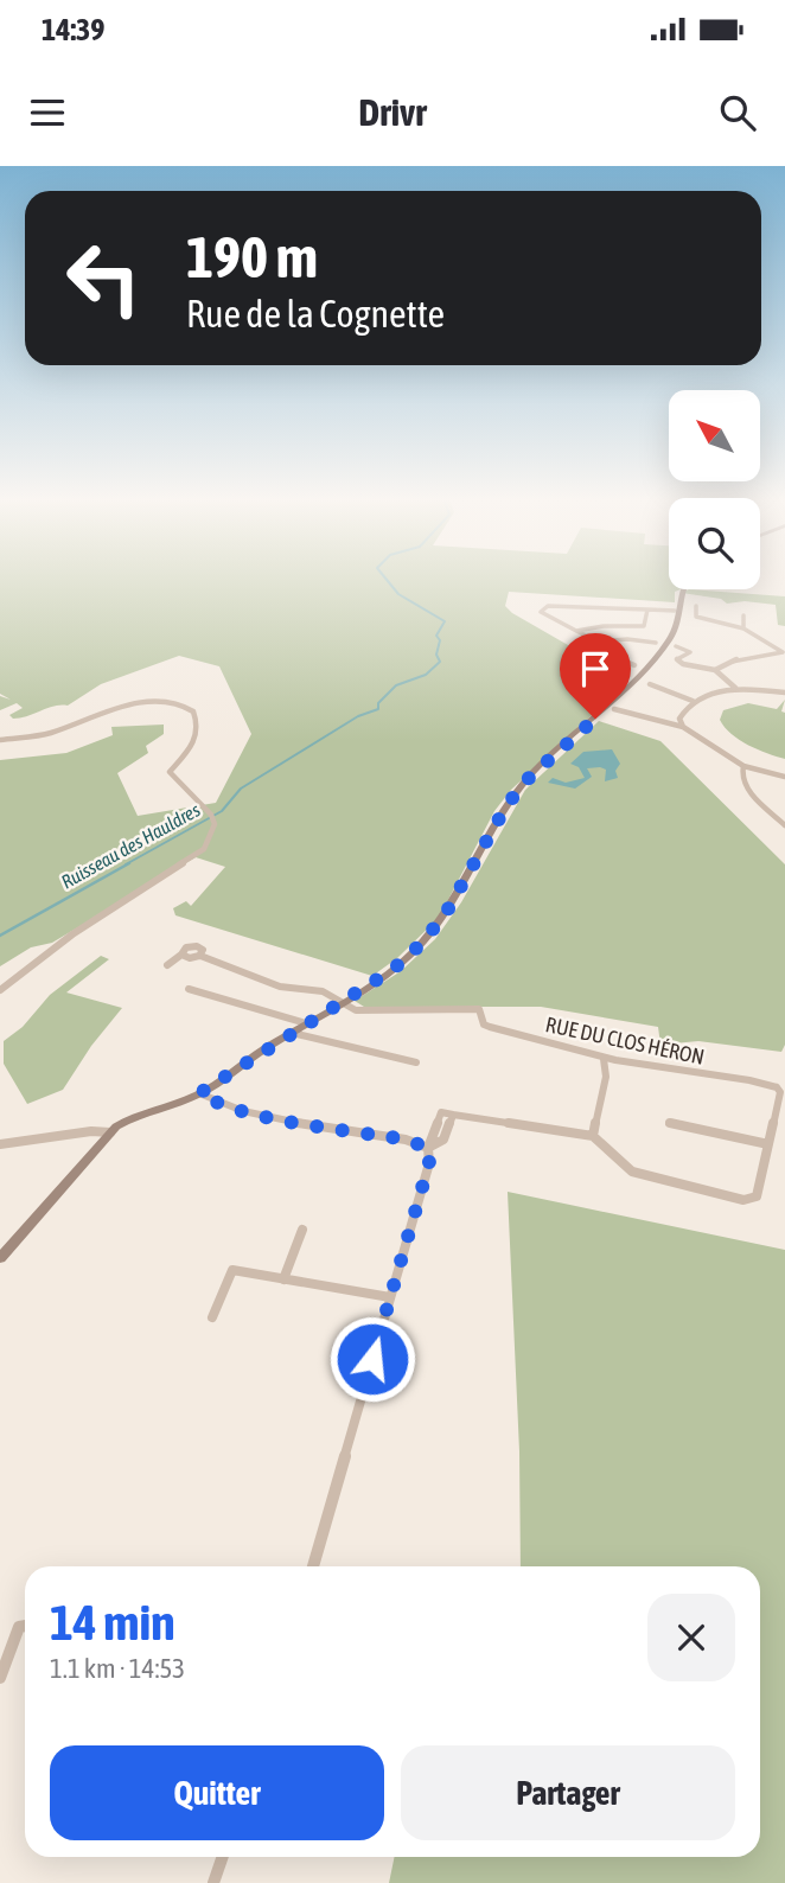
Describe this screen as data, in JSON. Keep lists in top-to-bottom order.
{
  "streets": {
    "street": ["RUE DU CLOS HÉRON"]
  },
  "water": ["Ruisseau des Hauldres"],
  "north": "top left",
  "page": {
    "status": "14:39",
    "header": "Drivr",
    "turn": ["190 m", "Rue de la Cognette"],
    "heading": ["14 min", "1.1 km · 14:53"],
    "buttons": ["Quitter", "Partager"]
  }
}
